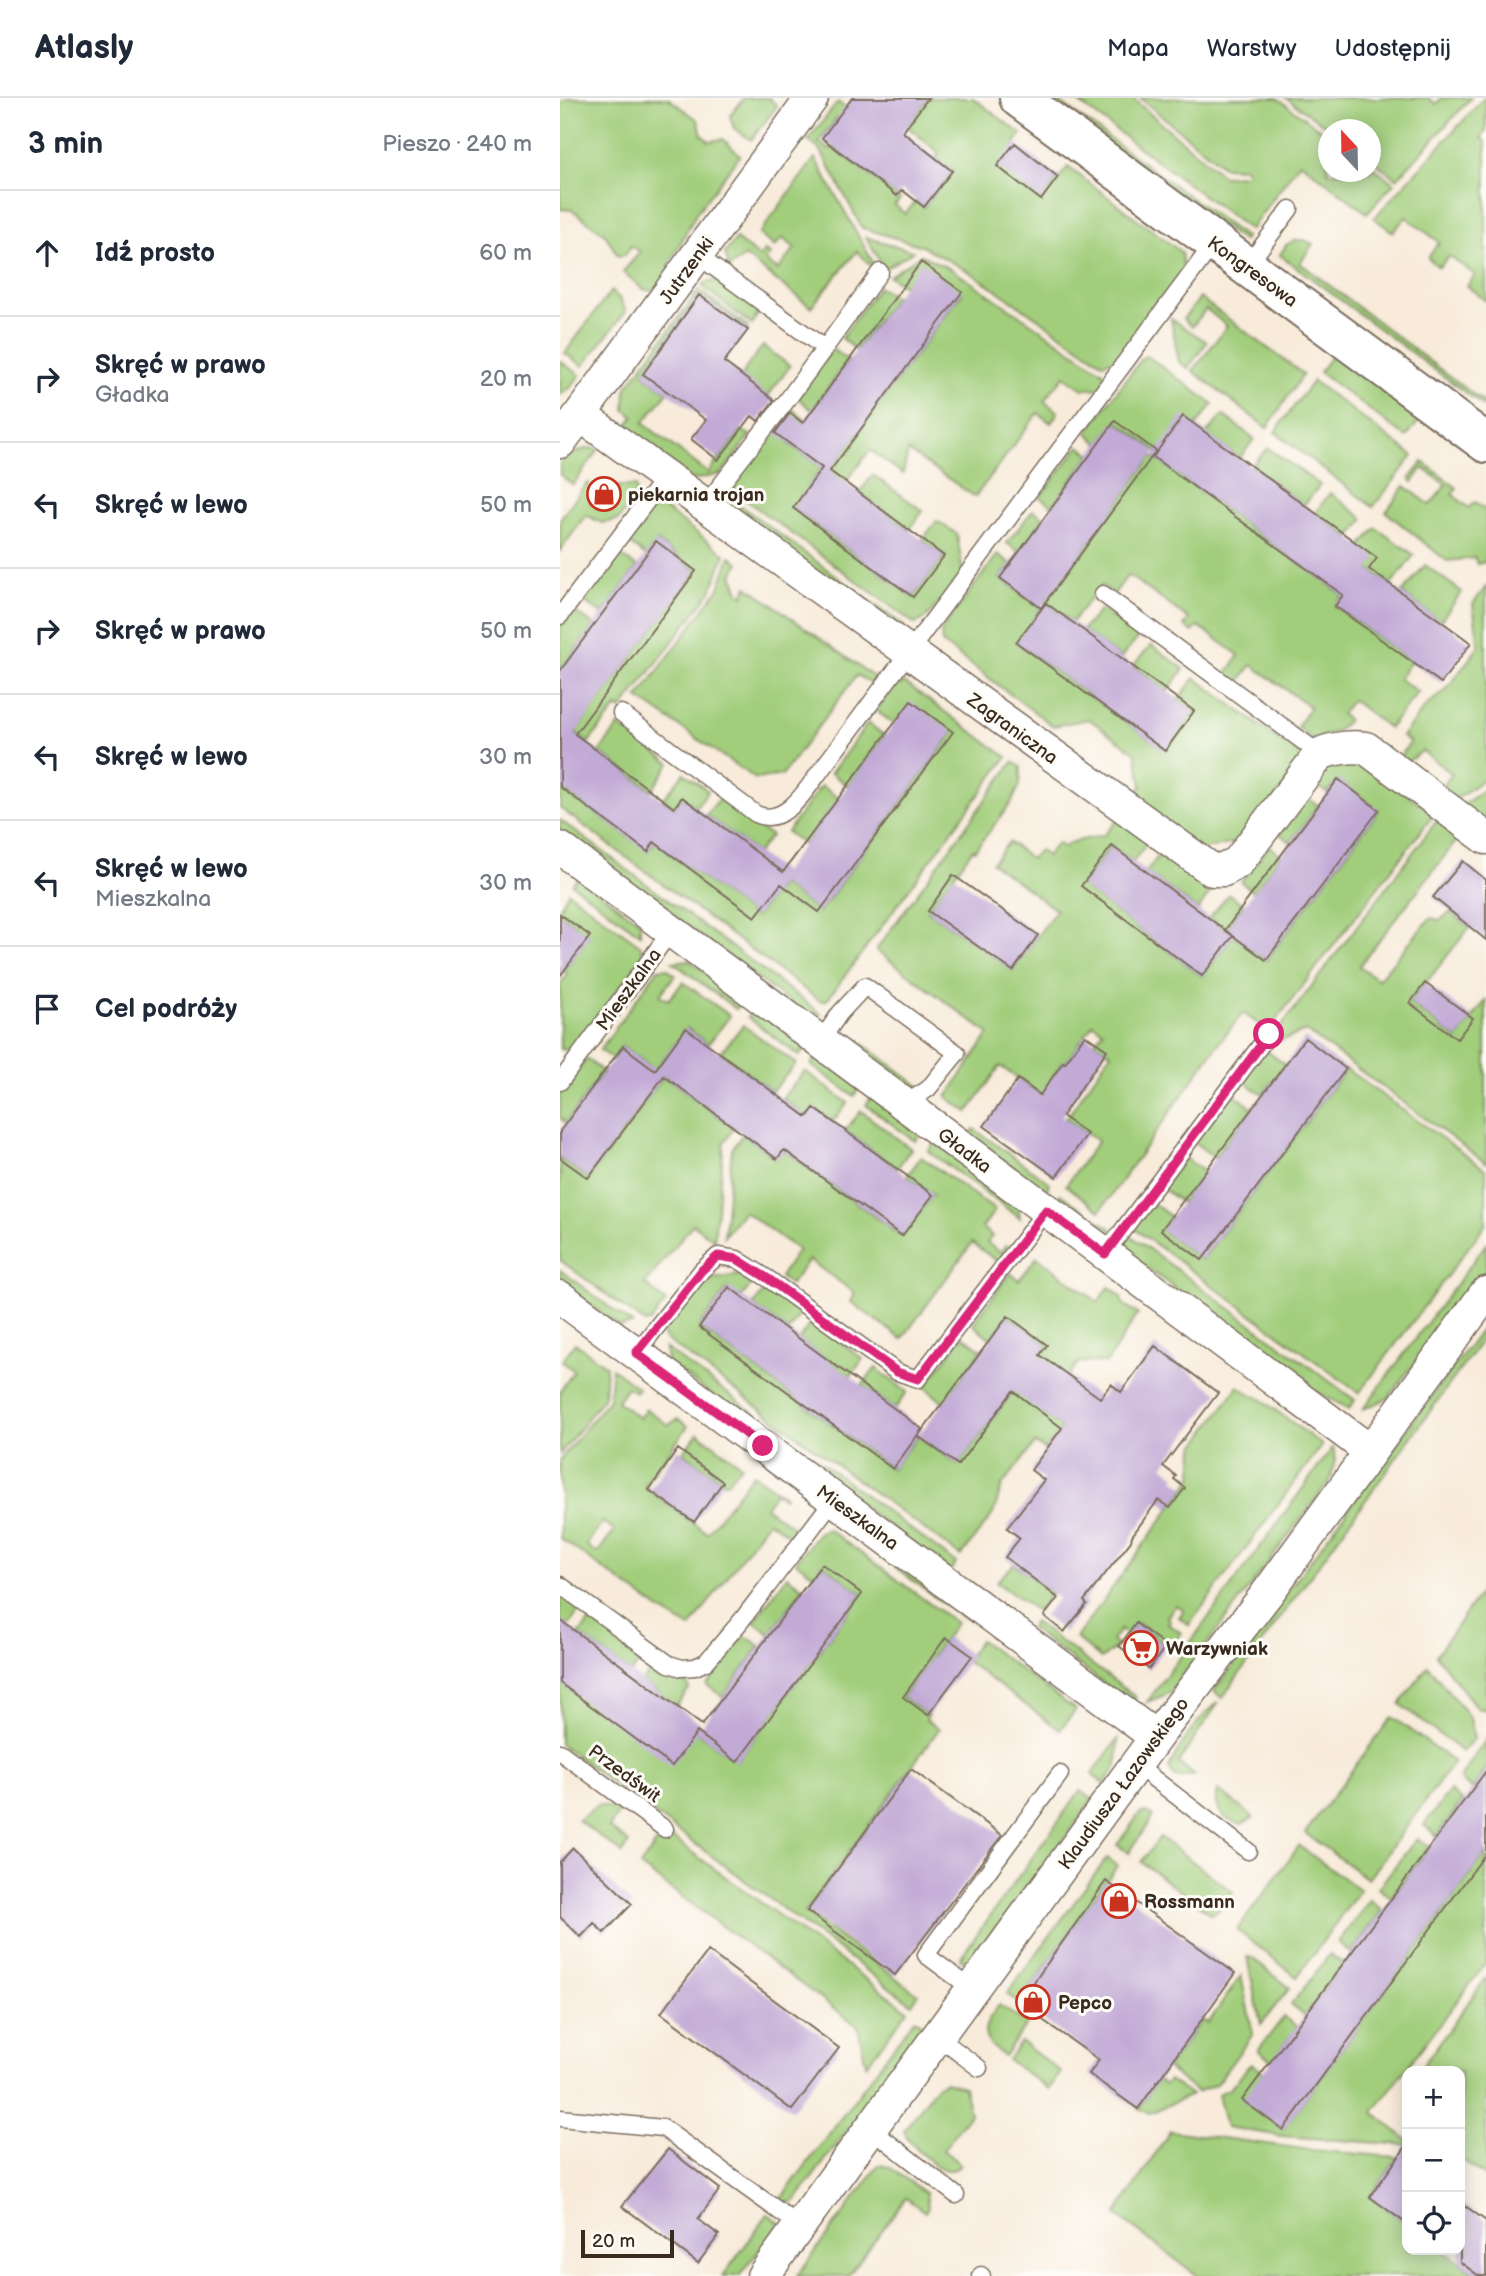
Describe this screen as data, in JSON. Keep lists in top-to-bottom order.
{
  "streets": {
    "street": [
      "Jutrzenki",
      "Kongresowa",
      "Zagraniczna",
      "Mieszkalna",
      "Gładka",
      "Klaudiusza Łazowskiego"
    ],
    "lane": ["Przedświt"]
  },
  "crossings": [
    ["Jutrzenki", "Zagraniczna"],
    ["Mieszkalna", "Gładka"],
    ["Mieszkalna", "Klaudiusza Łazowskiego"],
    ["Gładka", "Klaudiusza Łazowskiego"]
  ],
  "places": {
    "shop": ["piekarnia trojan", "Rossmann", "Pepco"],
    "supermarket": ["Warzywniak"]
  },
  "scale_bar": "20 m",
  "north": "top",
  "page": {
    "header": "Atlasly",
    "nav": ["Mapa", "Warstwy", "Udostępnij"],
    "heading": ["3 min", "Pieszo · 240 m"],
    "list": [
      ["Idź prosto", "60 m"],
      ["Skręć w prawo", "Gładka", "20 m"],
      ["Skręć w lewo", "50 m"],
      ["Skręć w prawo", "50 m"],
      ["Skręć w lewo", "30 m"],
      ["Skręć w lewo", "Mieszkalna", "30 m"],
      "Cel podróży"
    ],
    "map_buttons": ["+", "−"],
    "scale": "20 m"
  }
}
